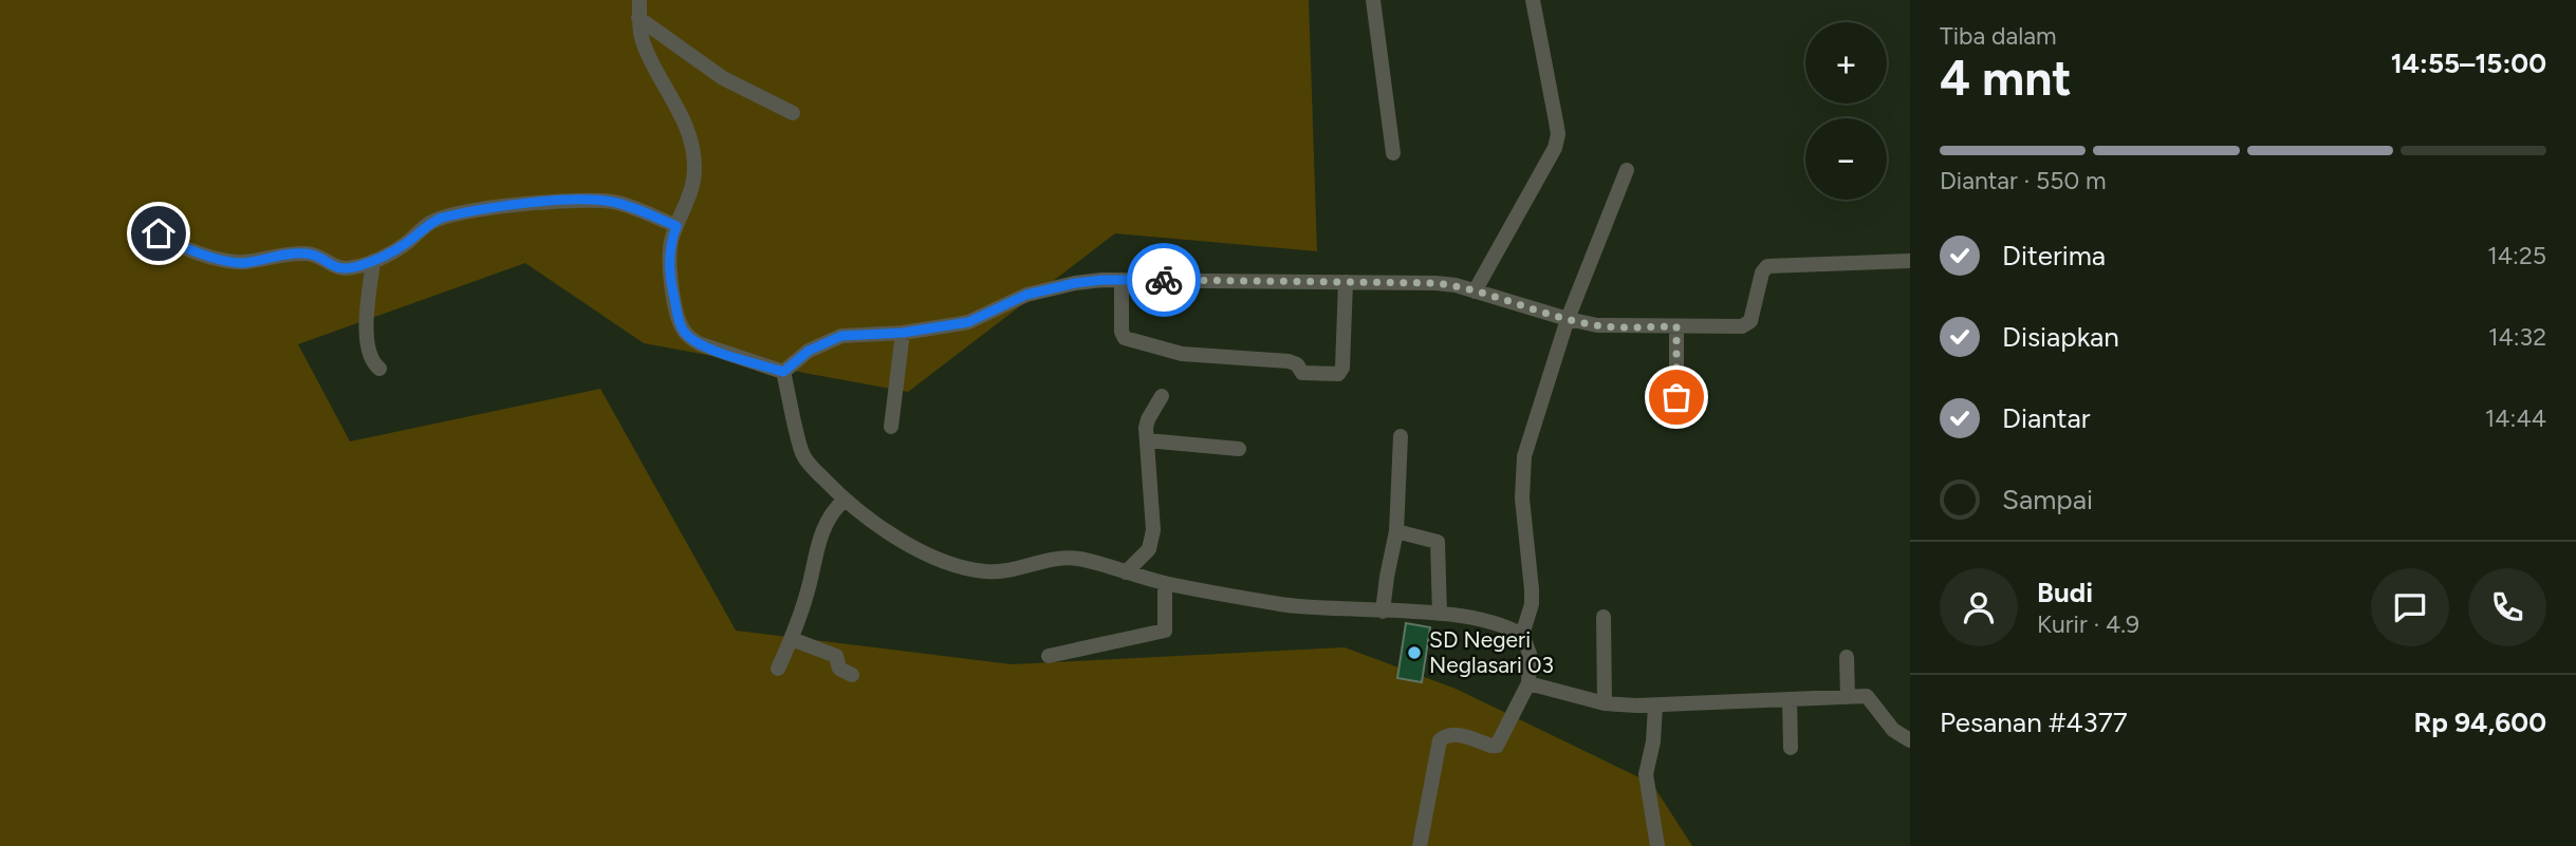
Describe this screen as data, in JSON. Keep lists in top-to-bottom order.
{
  "places": ["SD Negeri Neglasari 03"],
  "page": {
    "heading": ["4 mnt", "Tiba dalam", "14:55–15:00"],
    "panel": [
      "Budi",
      "Kurir · 4.9",
      "Pesanan #4377",
      "Rp 94,600"
    ],
    "map_buttons": ["+", "−"],
    "bar": "Diantar · 550 m",
    "list": [
      ["Diterima", "14:25"],
      ["Disiapkan", "14:32"],
      ["Diantar", "14:44"],
      "Sampai"
    ]
  }
}
